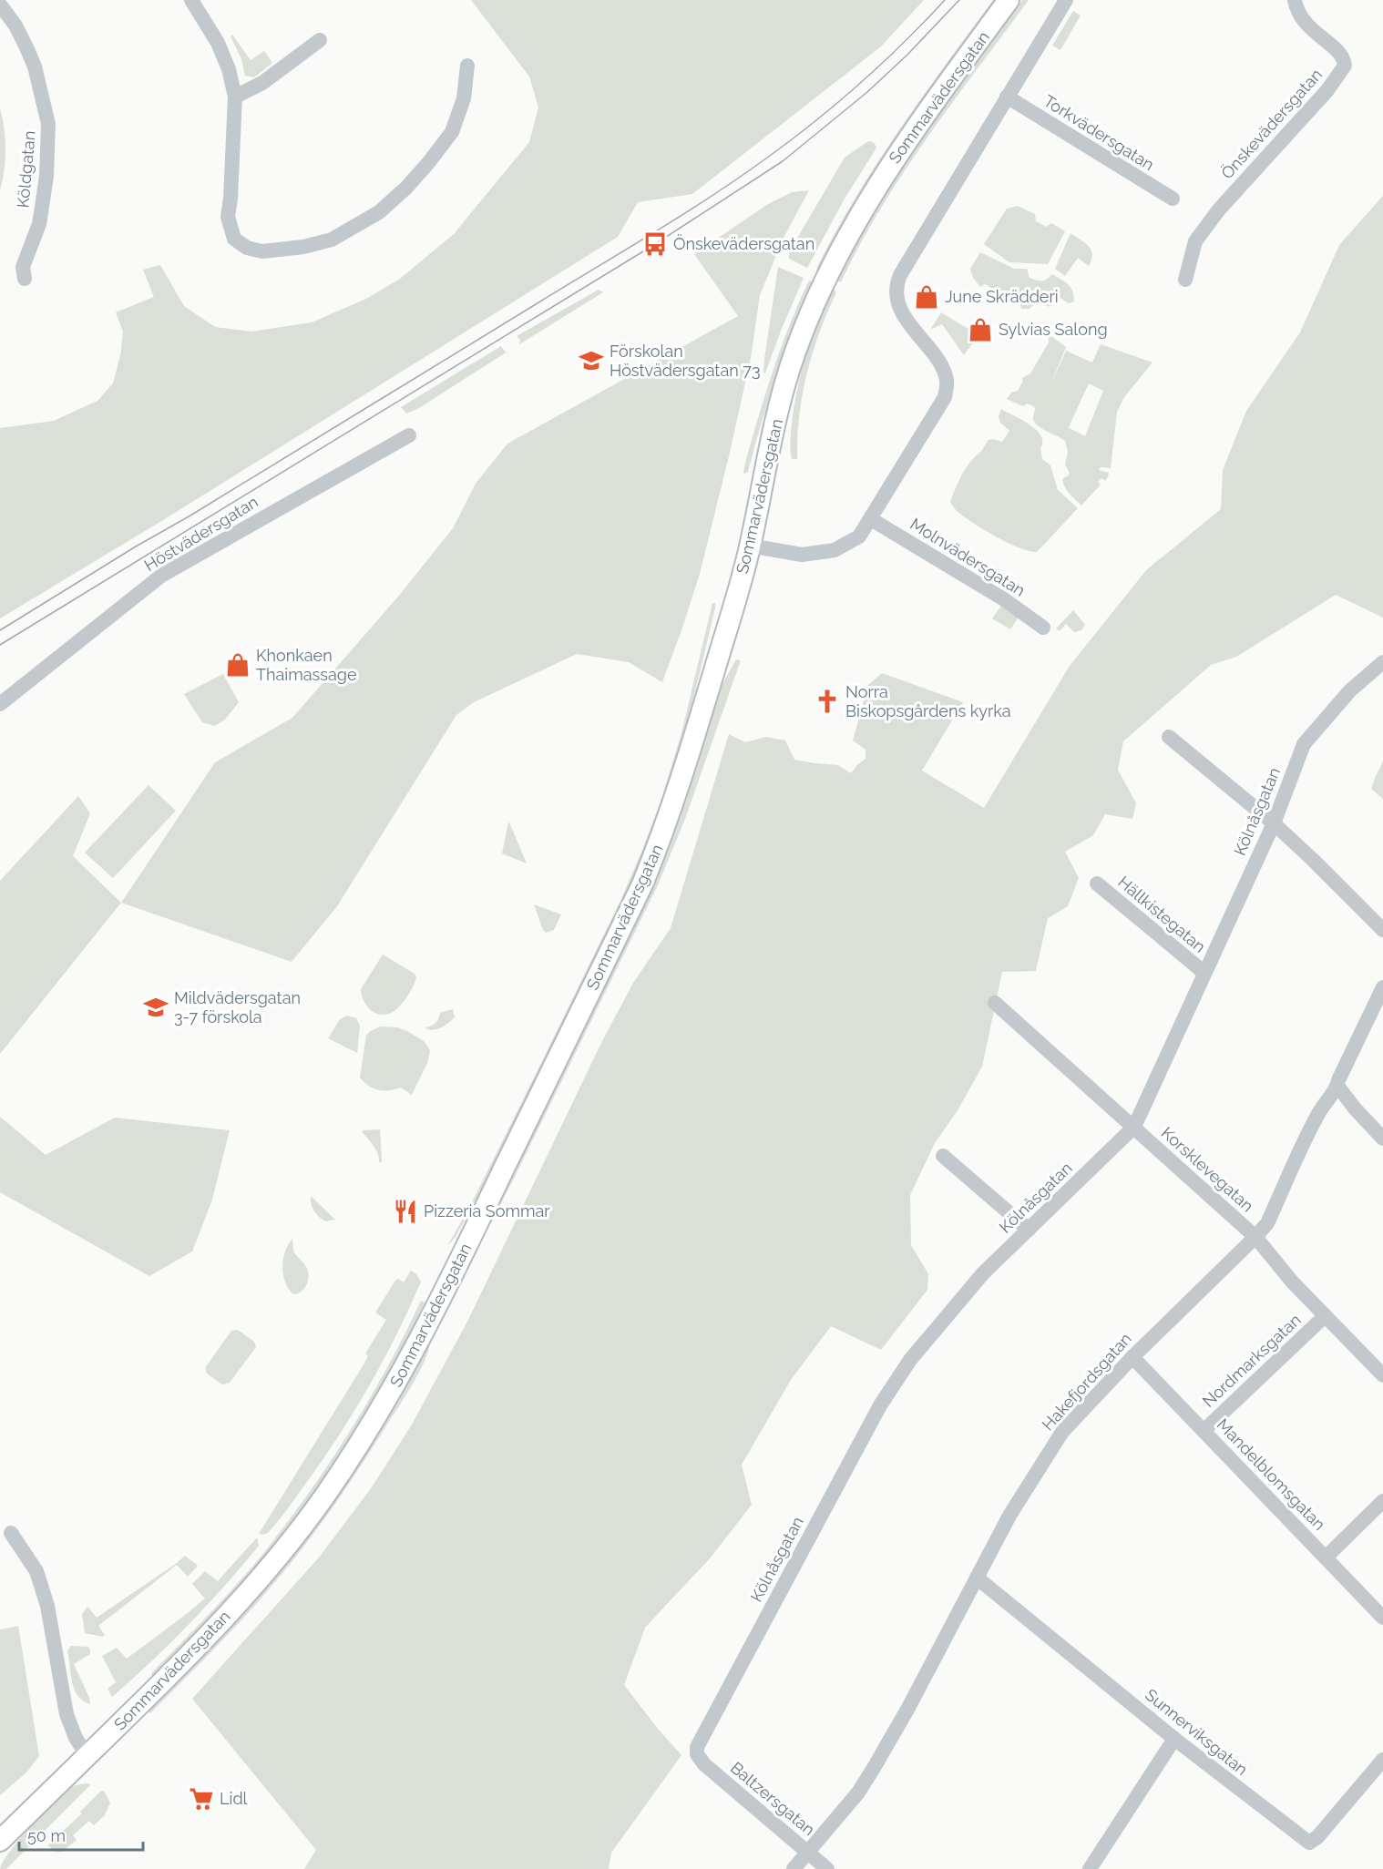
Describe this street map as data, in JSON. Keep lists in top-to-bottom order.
{
  "streets": {
    "street": [
      "Sommarvädersgatan",
      "Önskevädersgatan",
      "Torkvädersgatan",
      "Köldgatan",
      "Höstvädersgatan",
      "Molnvädersgatan",
      "Kölnåsgatan",
      "Hällkistegatan",
      "Korsklevegatan",
      "Nordmarksgatan",
      "Hakefjordsgatan",
      "Mandelblomsgatan",
      "Sunnerviksgatan",
      "Baltzersgatan"
    ]
  },
  "crossings": [
    ["Kölnåsgatan", "Hällkistegatan"],
    ["Kölnåsgatan", "Korsklevegatan"],
    ["Kölnåsgatan", "Baltzersgatan"],
    ["Korsklevegatan", "Nordmarksgatan"],
    ["Korsklevegatan", "Hakefjordsgatan"],
    ["Nordmarksgatan", "Mandelblomsgatan"],
    ["Hakefjordsgatan", "Mandelblomsgatan"],
    ["Hakefjordsgatan", "Sunnerviksgatan"],
    ["Hakefjordsgatan", "Baltzersgatan"]
  ],
  "places": {
    "bus stop": ["Önskevädersgatan"],
    "shop": ["June Skrädderi", "Sylvias Salong", "Khonkaen Thaimassage"],
    "school or university": ["Förskolan Höstvädersgatan 73", "Mildvädersgatan 3-7 förskola"],
    "church": ["Norra Biskopsgårdens kyrka"],
    "restaurant": ["Pizzeria Sommar"],
    "supermarket": ["Lidl"]
  },
  "scale_bar": "50 m"
}
